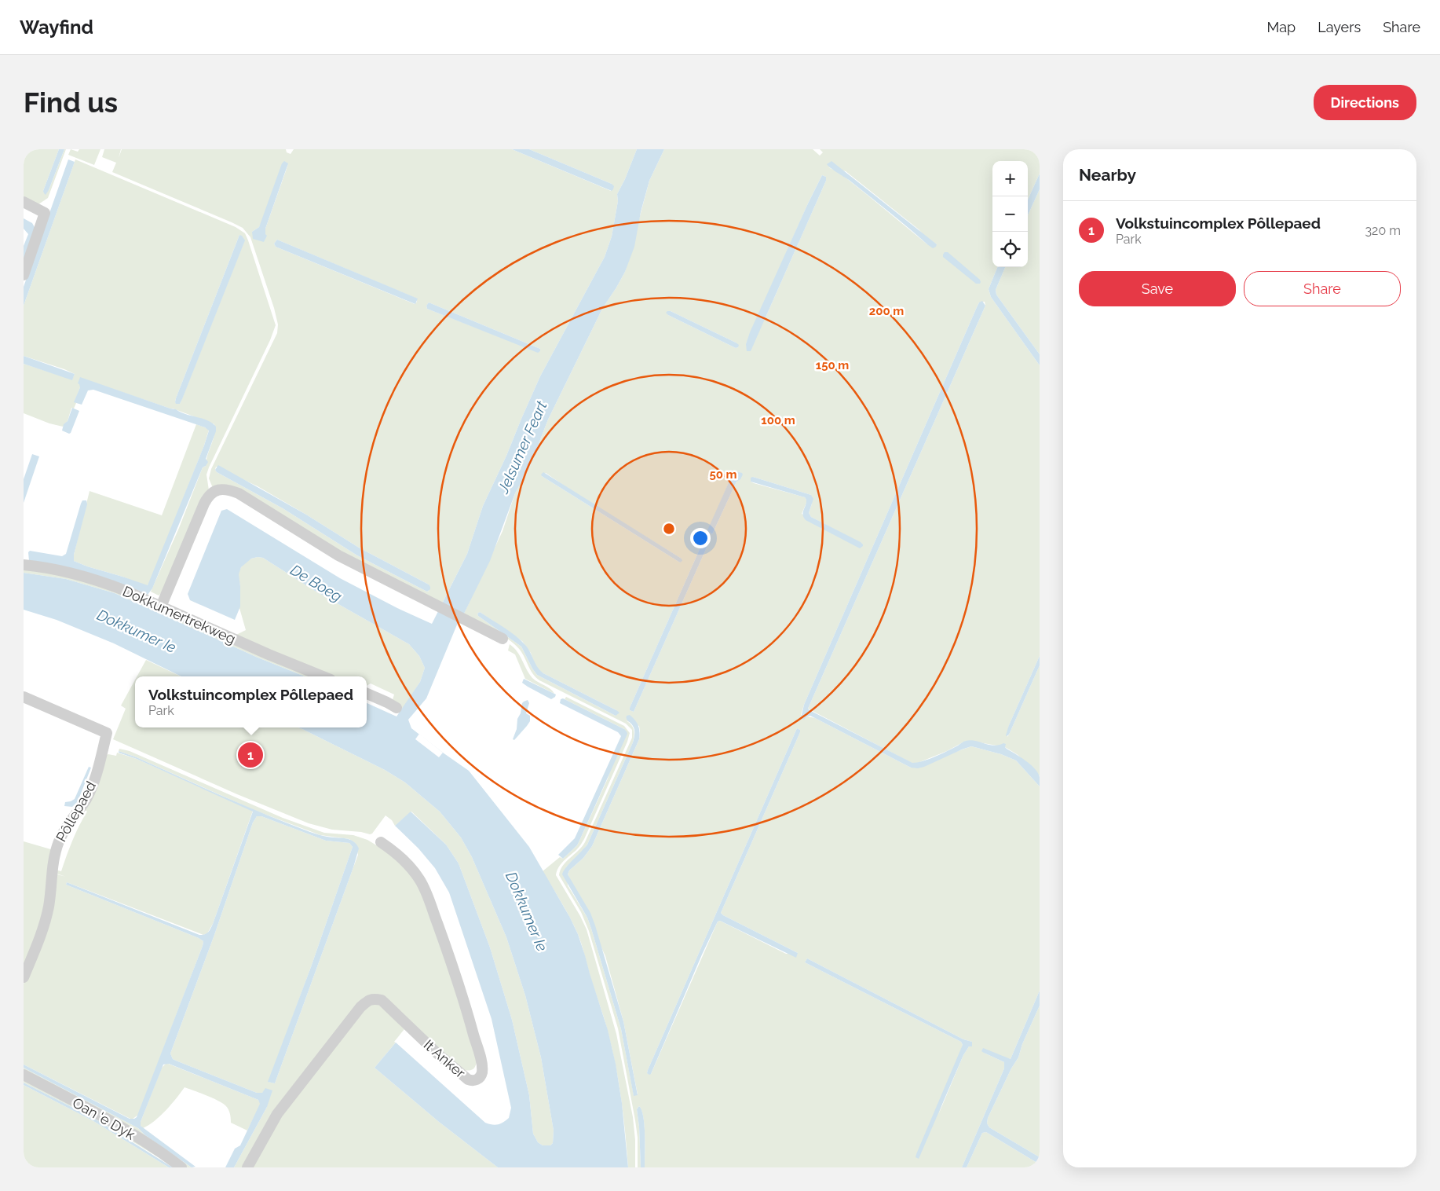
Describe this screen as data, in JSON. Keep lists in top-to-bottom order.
{
  "streets": {
    "street": [
      "Dokkumertrekweg",
      "Pôllepaed",
      "It Anker",
      "Oan 'e Dyk"
    ]
  },
  "water": ["Jelsumer Feart", "De Boeg", "Dokkumer Ie"],
  "page": {
    "header": "Wayfind",
    "nav": ["Map", "Layers", "Share"],
    "buttons": [
      "Directions",
      ["Save", "Share"]
    ],
    "title": "Find us",
    "heading": "Nearby",
    "map_buttons": ["+", "−"],
    "list": [
      {
        "mark": "1",
        "name": "Volkstuincomplex Pôllepaed",
        "note": "Park",
        "value": "320 m"
      }
    ],
    "popup": ["Volkstuincomplex Pôllepaed", "Park"],
    "pins": "1"
  },
  "rings": [
    "200 m",
    "150 m",
    "100 m",
    "50 m"
  ]
}
